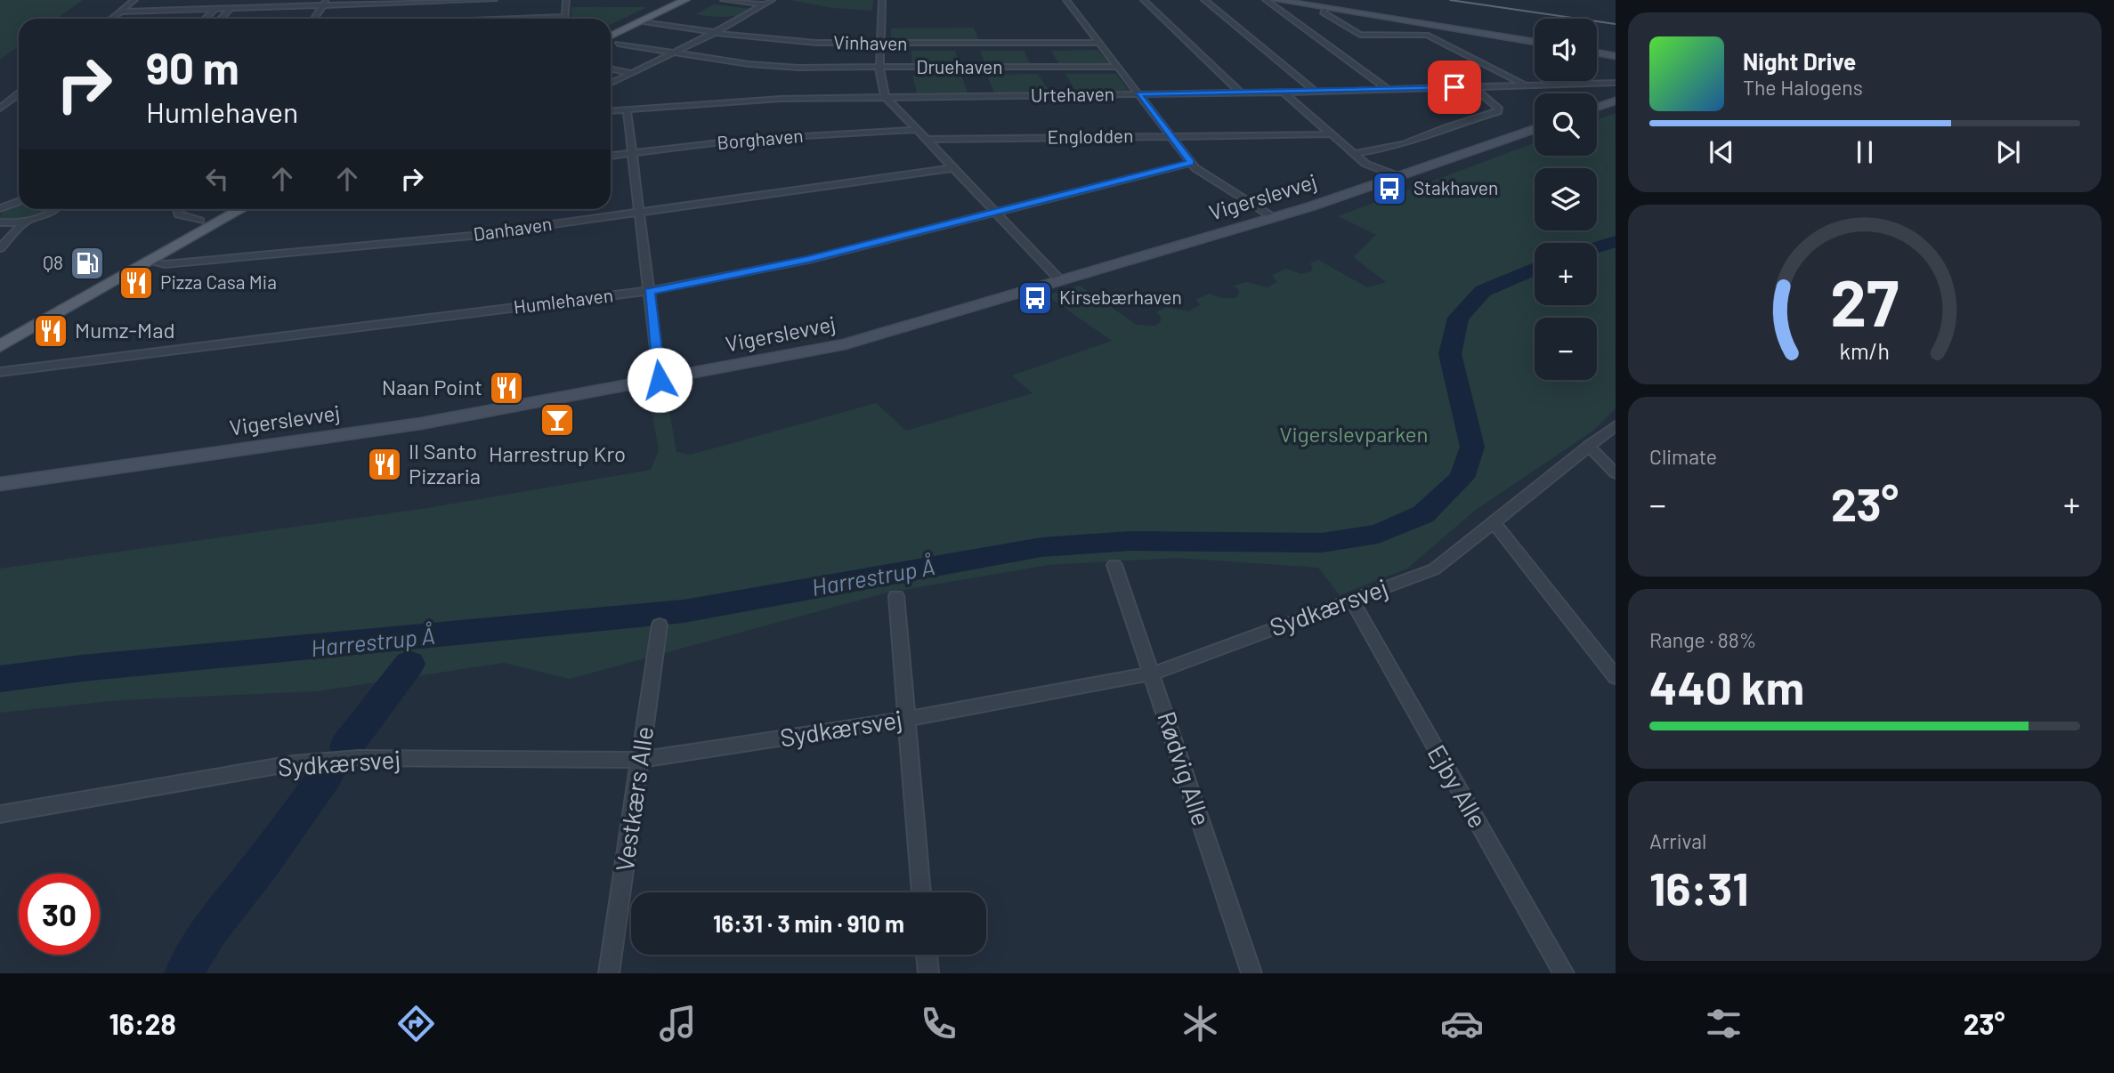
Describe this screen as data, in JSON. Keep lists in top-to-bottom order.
{
  "streets": {
    "street": [
      "Vinhaven",
      "Druehaven",
      "Urtehaven",
      "Englodden",
      "Borghaven",
      "Vigerslevvej",
      "Danhaven",
      "Humlehaven",
      "Sydkærsvej",
      "Rødvig Alle",
      "Ejby Alle",
      "Vestkærs Alle"
    ]
  },
  "crossings": [
    ["Sydkærsvej", "Rødvig Alle"],
    ["Sydkærsvej", "Ejby Alle"],
    ["Sydkærsvej", "Vestkærs Alle"]
  ],
  "water": ["Harrestrup Å"],
  "parks": ["Vigerslevparken"],
  "places": {
    "bus stop": ["Stakhaven", "Kirsebærhaven"],
    "fuel station": ["Q8"],
    "restaurant": [
      "Pizza Casa Mia",
      "Mumz-Mad",
      "Naan Point",
      "Il Santo Pizzaria"
    ],
    "bar": ["Harrestrup Kro"]
  },
  "page": {
    "map_buttons": ["+", "−"],
    "turn": ["90 m", "Humlehaven"],
    "song": ["Night Drive", "The Halogens"],
    "tile": [
      "Climate",
      ["Range · 88%", "440 km"],
      ["Arrival", "16:31"]
    ],
    "heat": ["−", "23°", "+"],
    "limit": "30",
    "trip": "16:31 · 3 min · 910 m",
    "tabs": ["16:28", "23°"],
    "gauge": ["27", "km/h"]
  }
}
